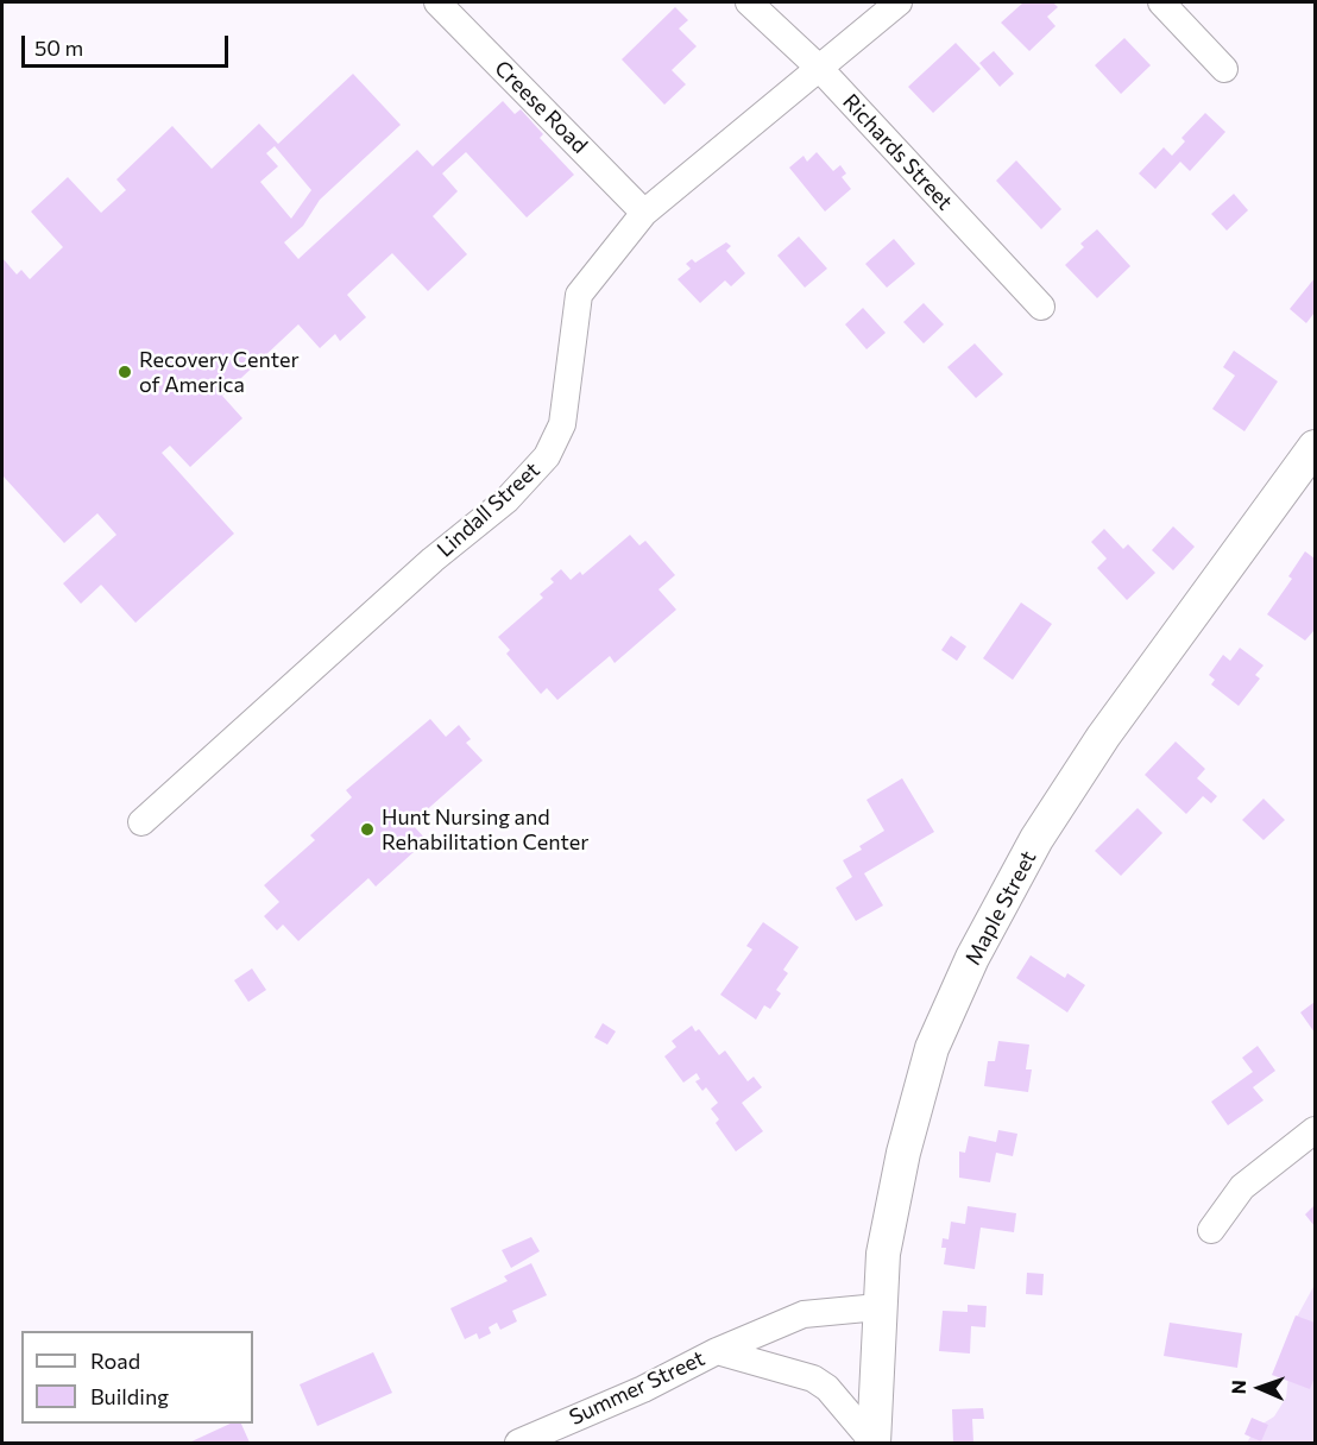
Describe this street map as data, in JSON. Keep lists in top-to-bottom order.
{
  "streets": {
    "main road": ["Maple Street"],
    "street": [
      "Creese Road",
      "Richards Street",
      "Lindall Street",
      "Summer Street"
    ]
  },
  "crossings": [
    ["Creese Road", "Lindall Street"],
    ["Richards Street", "Lindall Street"],
    ["Maple Street", "Summer Street"]
  ],
  "places": ["Recovery Center of America", "Hunt Nursing and Rehabilitation Center"],
  "legend": ["Road", "Building"],
  "scale_bar": "50 m",
  "north": "left"
}
